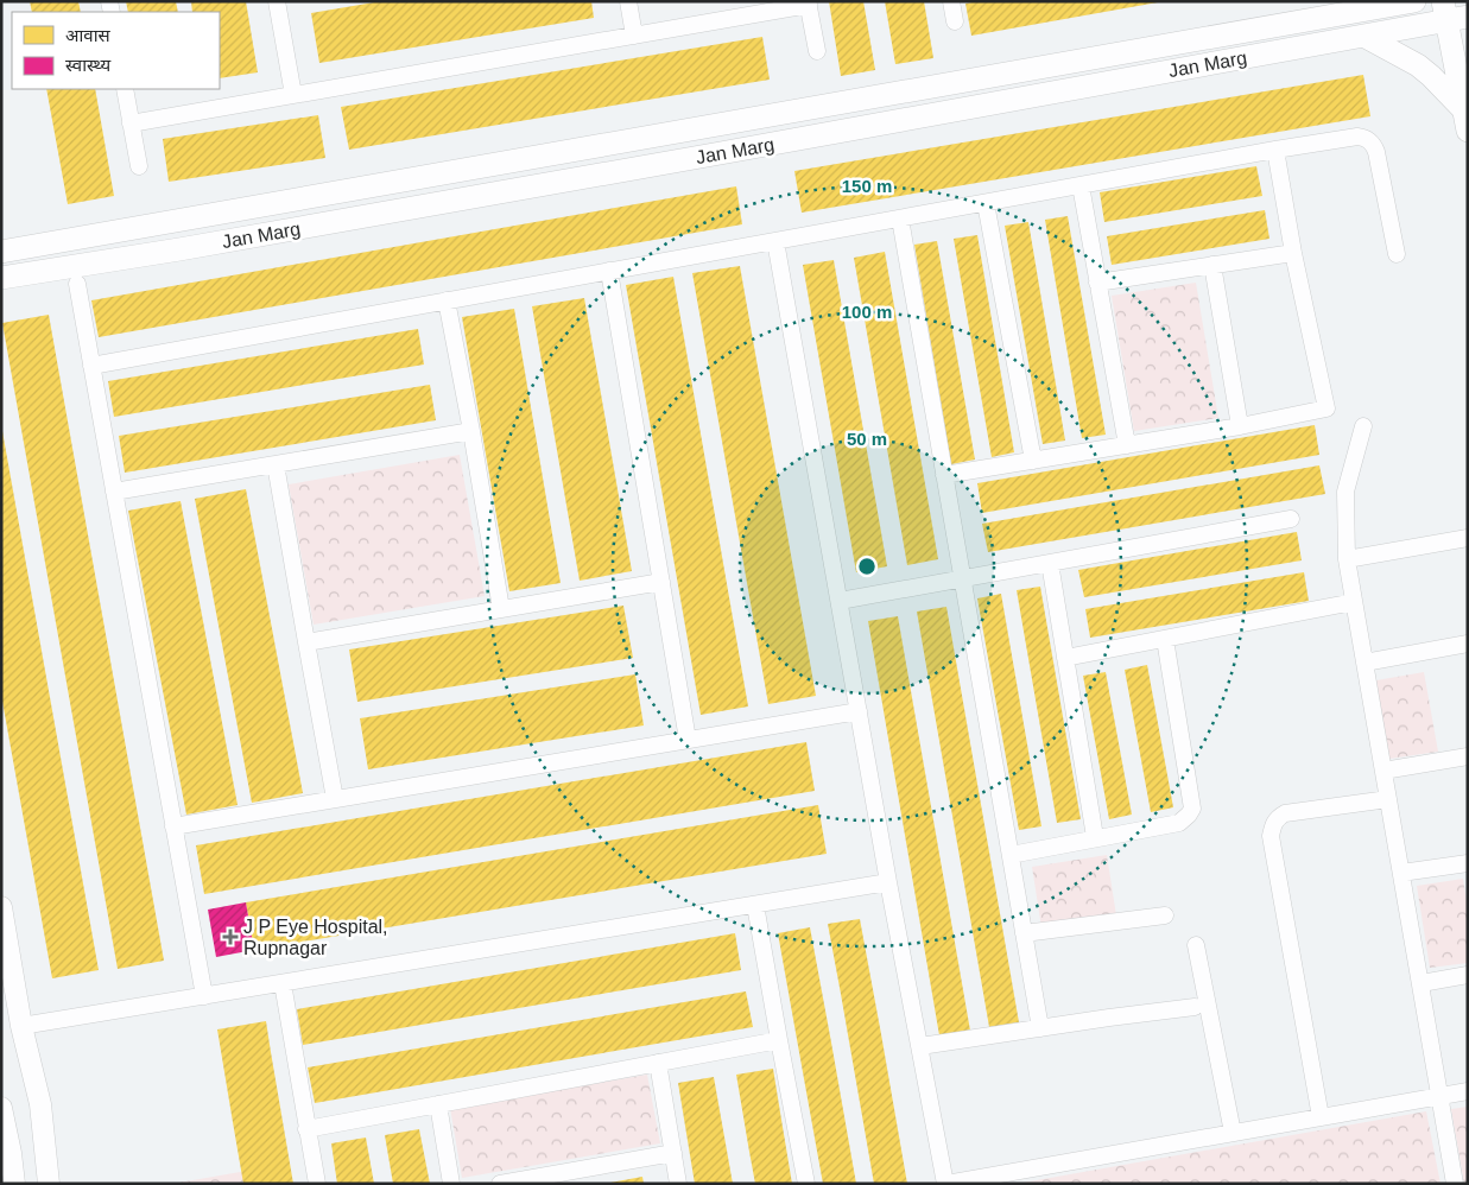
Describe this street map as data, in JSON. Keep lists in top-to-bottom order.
{
  "streets": {
    "main road": ["Jan Marg"]
  },
  "places": {
    "health": ["J P Eye Hospital, Rupnagar"]
  },
  "legend": ["आवास", "स्वास्थ्य"],
  "rings": ["150 m", "100 m", "50 m"]
}
